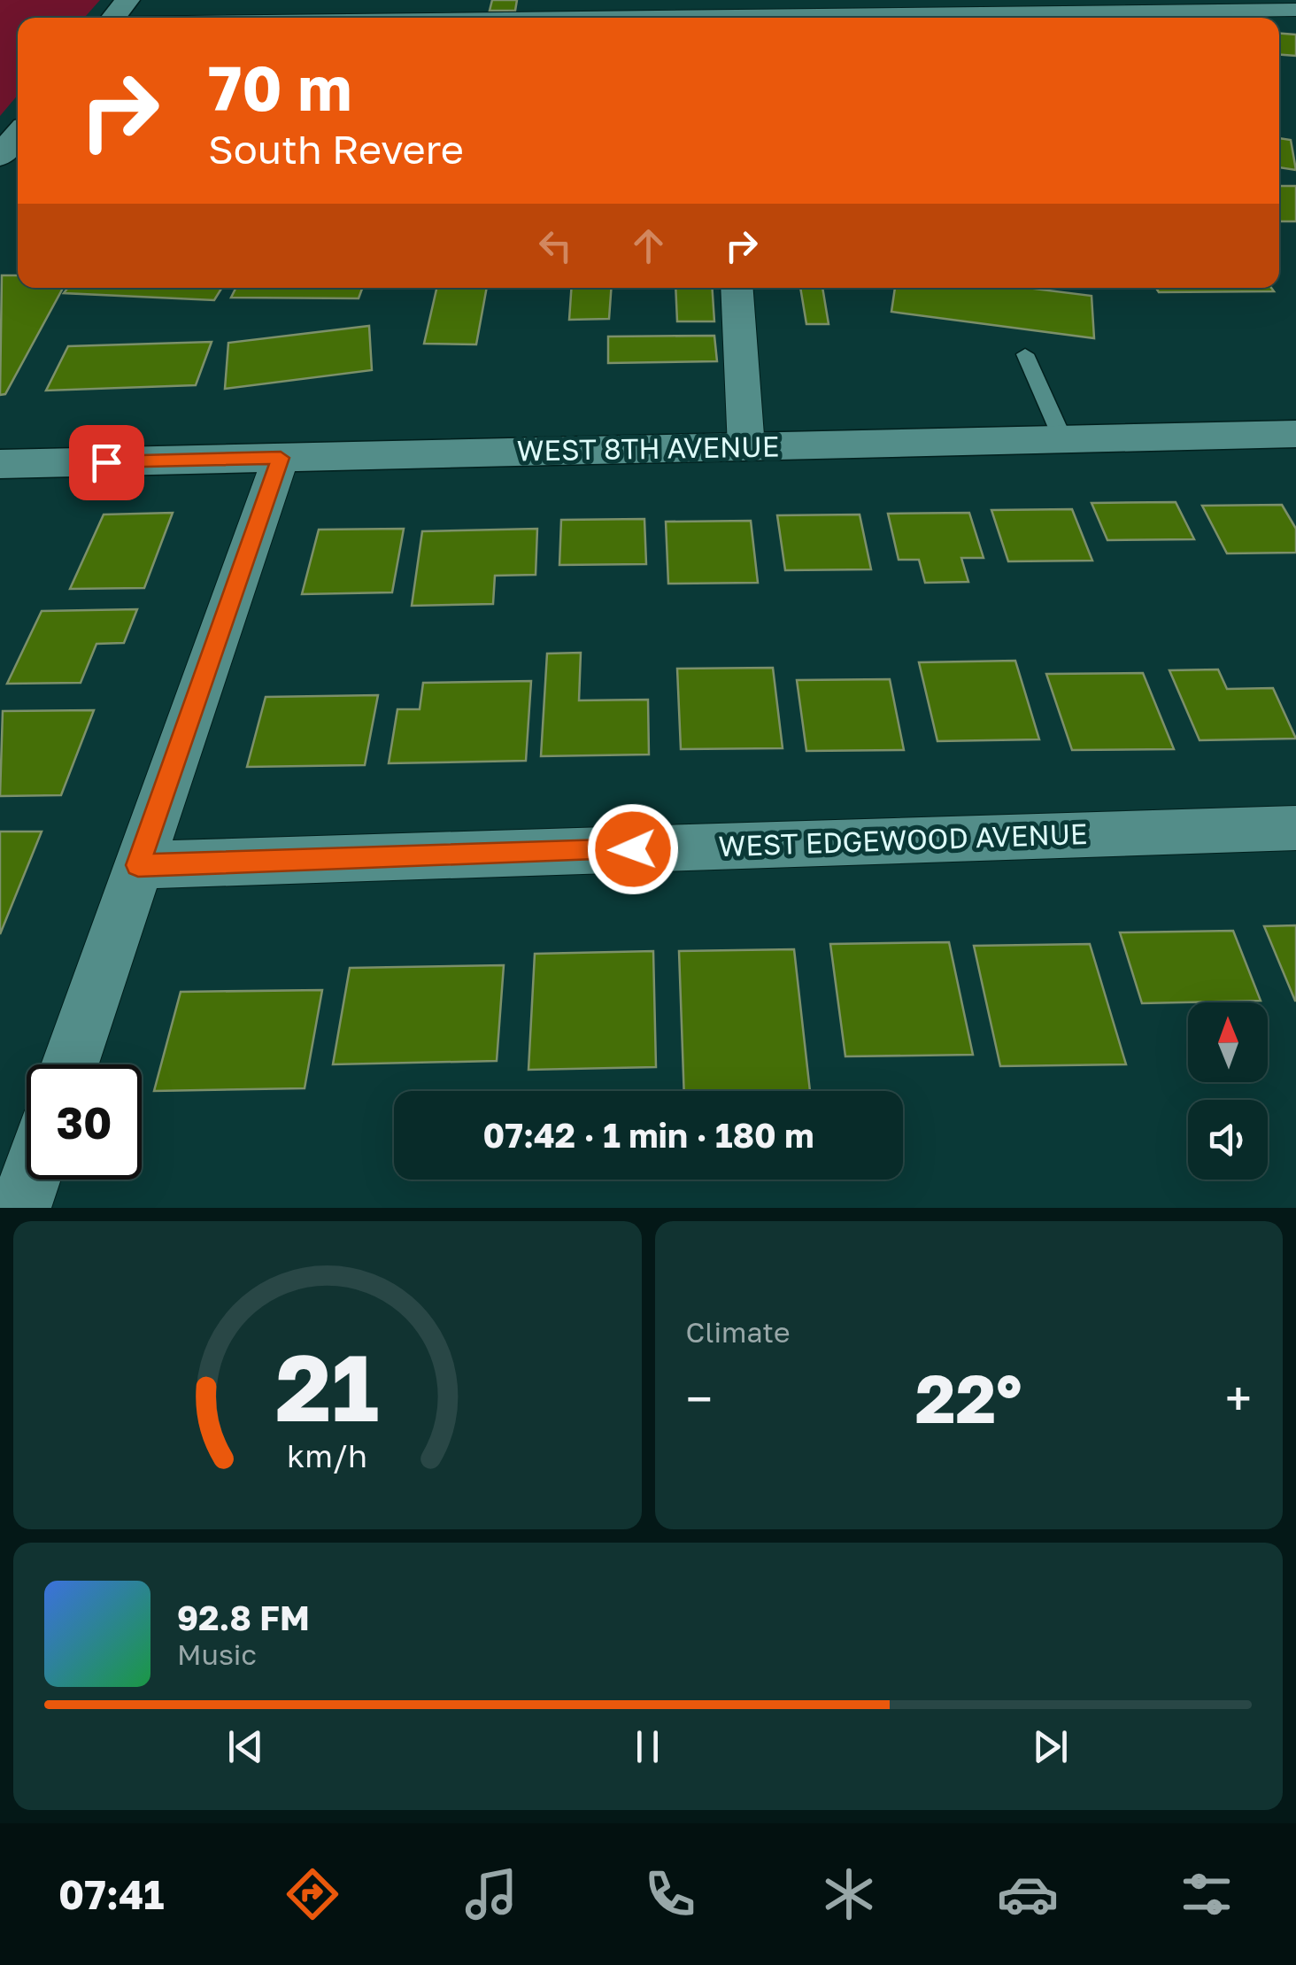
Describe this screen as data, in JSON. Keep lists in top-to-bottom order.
{
  "streets": {
    "street": ["WEST 8TH AVENUE", "WEST EDGEWOOD AVENUE"]
  },
  "north": "top",
  "page": {
    "turn": ["70 m", "South Revere"],
    "limit": "30",
    "trip": "07:42 · 1 min · 180 m",
    "tile": "Climate",
    "heat": ["−", "22°", "+"],
    "song": ["92.8 FM", "Music"],
    "tabs": "07:41",
    "gauge": ["21", "km/h"]
  }
}
